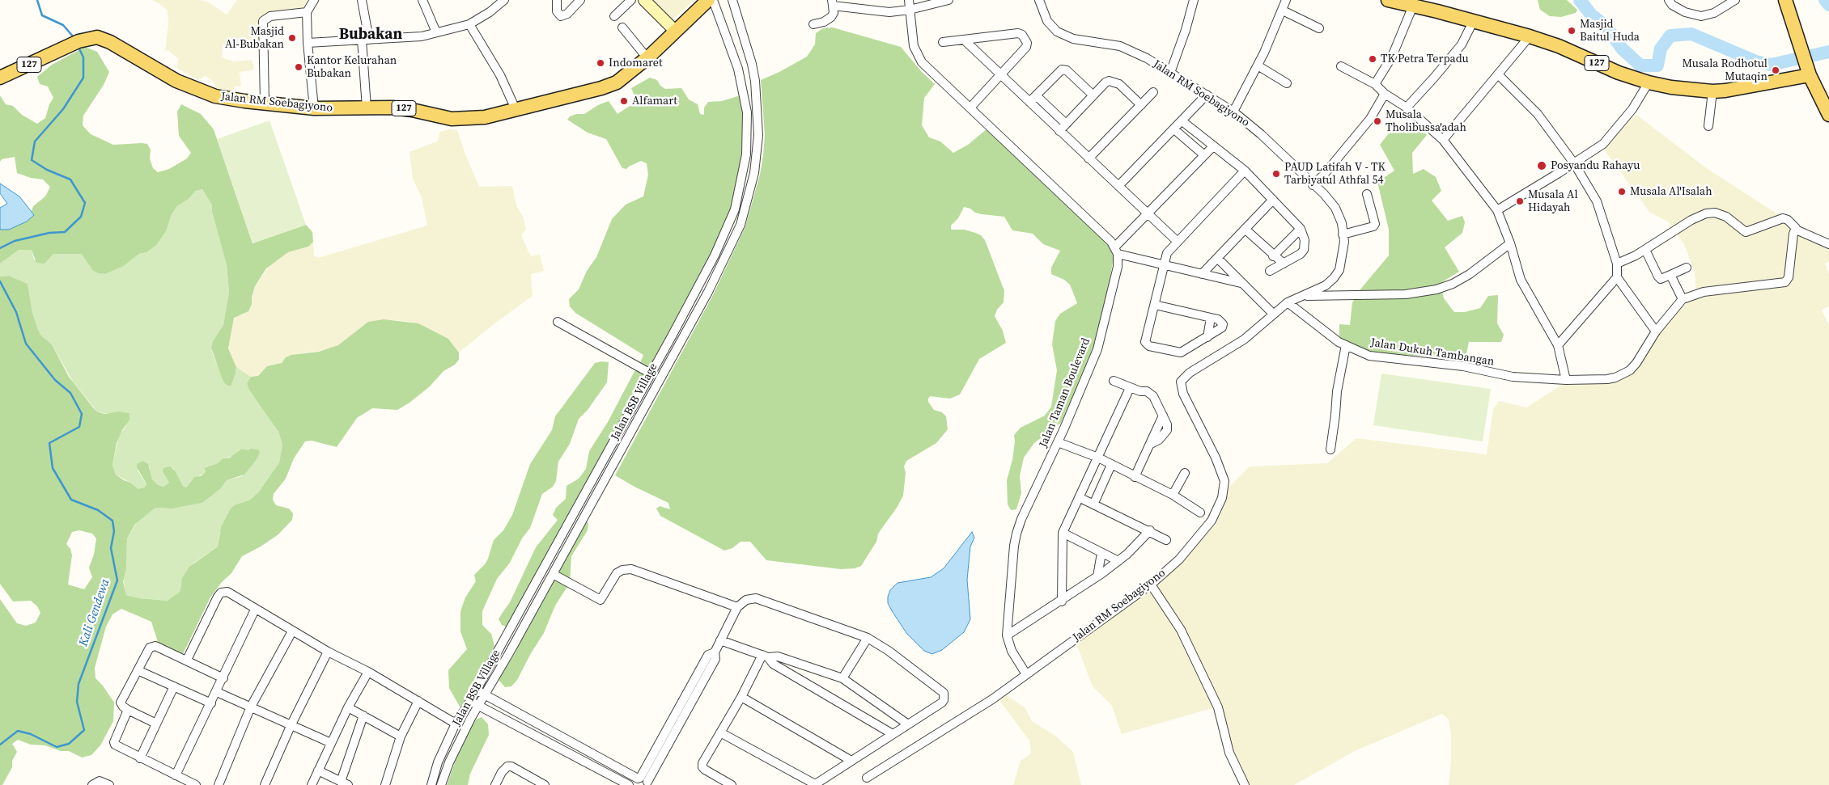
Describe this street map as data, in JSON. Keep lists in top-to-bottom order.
{
  "streets": {
    "main road": ["127", "Jalan RM Soebagiyono"],
    "street": ["Jalan Dukuh Tambangan", "Jalan Taman Boulevard", "Jalan BSB Village"]
  },
  "crossings": [
    ["Jalan RM Soebagiyono", "Jalan Dukuh Tambangan"],
    ["Jalan RM Soebagiyono", "Jalan Taman Boulevard"]
  ],
  "districts": ["Bubakan"],
  "water": ["Kali Gendewa"],
  "places": [
    "Masjid Baitul Huda",
    "Masjid Al-Bubakan",
    "TK Petra Terpadu",
    "Indomaret",
    "Kantor Kelurahan Bubakan",
    "Musala Rodhotul Mutaqin",
    "Alfamart",
    "Musala Tholibussa'adah",
    "Posyandu Rahayu",
    "PAUD Latifah V - TK Tarbiyatul Athfal 54",
    "Musala Al'Isalah",
    "Musala Al Hidayah"
  ]
}
